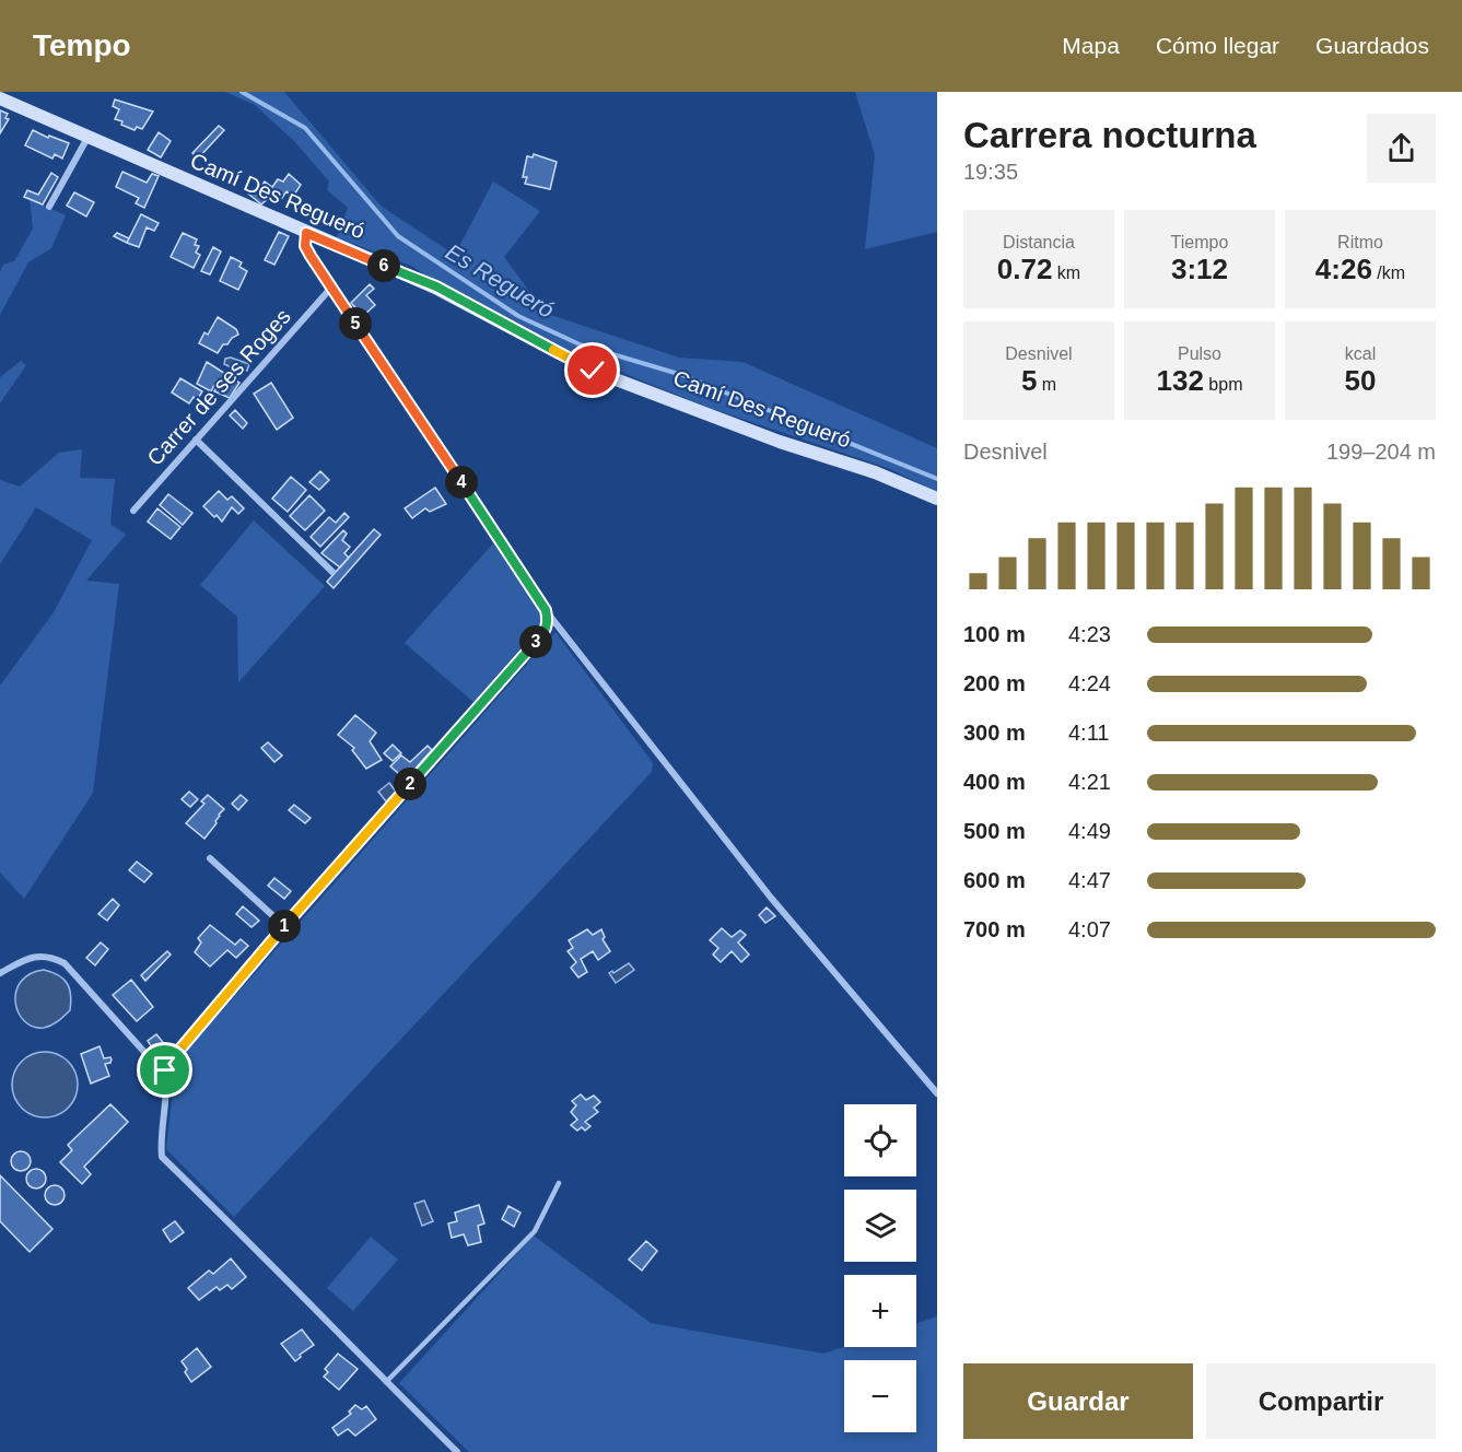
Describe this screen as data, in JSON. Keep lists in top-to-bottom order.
{
  "streets": {
    "street": ["Camí Des Regueró", "Carrer de ses Roges"]
  },
  "water": ["Es Regueró"],
  "page": {
    "header": "Tempo",
    "nav": ["Mapa", "Cómo llegar", "Guardados"],
    "heading": ["Carrera nocturna", "19:35"],
    "stats": [
      ["Distancia", "0.72 km"],
      ["Tiempo", "3:12"],
      ["Ritmo", "4:26 /km"],
      ["Desnivel", "5 m"],
      ["Pulso", "132 bpm"],
      ["kcal", "50"]
    ],
    "pins": [
      "6",
      "5",
      "4",
      "3",
      "2",
      "1"
    ],
    "chart": ["Desnivel", "199–204 m"],
    "list": [
      {
        "name": "100 m",
        "note": "4:23"
      },
      {
        "name": "200 m",
        "note": "4:24"
      },
      {
        "name": "300 m",
        "note": "4:11"
      },
      {
        "name": "400 m",
        "note": "4:21"
      },
      {
        "name": "500 m",
        "note": "4:49"
      },
      {
        "name": "600 m",
        "note": "4:47"
      },
      {
        "name": "700 m",
        "note": "4:07"
      }
    ],
    "map_buttons": ["+", "−"],
    "buttons": ["Guardar", "Compartir"]
  }
}
